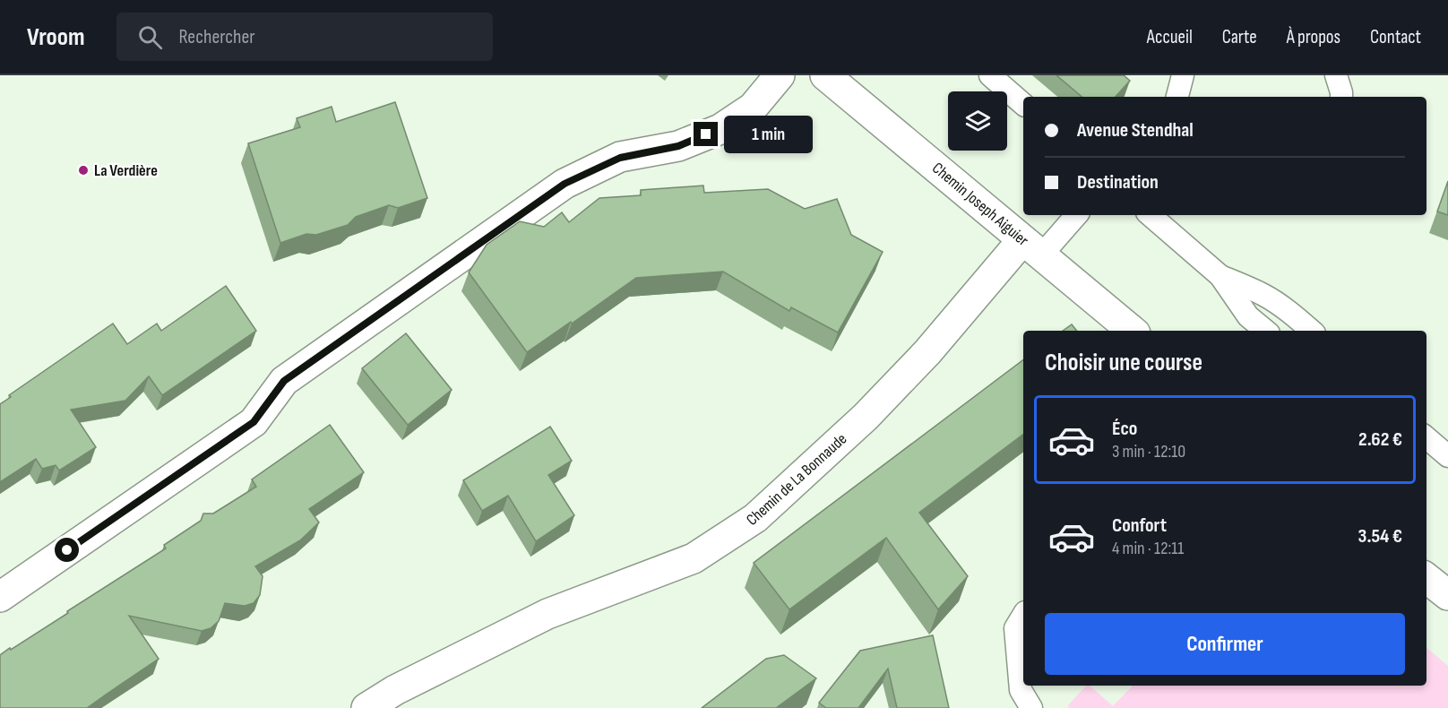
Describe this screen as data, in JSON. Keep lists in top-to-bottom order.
{
  "streets": {
    "street": ["Chemin Joseph Aiguier", "Chemin de La Bonnaude"]
  },
  "crossings": [
    ["Chemin Joseph Aiguier", "Chemin de La Bonnaude"]
  ],
  "places": ["La Verdière"],
  "page": {
    "header": "Vroom",
    "search": "Rechercher",
    "nav": [
      "Accueil",
      "Carte",
      "À propos",
      "Contact"
    ],
    "banner": ["Avenue Stendhal", "Destination"],
    "bubble": "1 min",
    "heading": "Choisir une course",
    "list": [
      {
        "name": "Éco",
        "note": "3 min · 12:10",
        "value": "2.62 €"
      },
      {
        "name": "Confort",
        "note": "4 min · 12:11",
        "value": "3.54 €"
      }
    ],
    "buttons": "Confirmer"
  }
}
